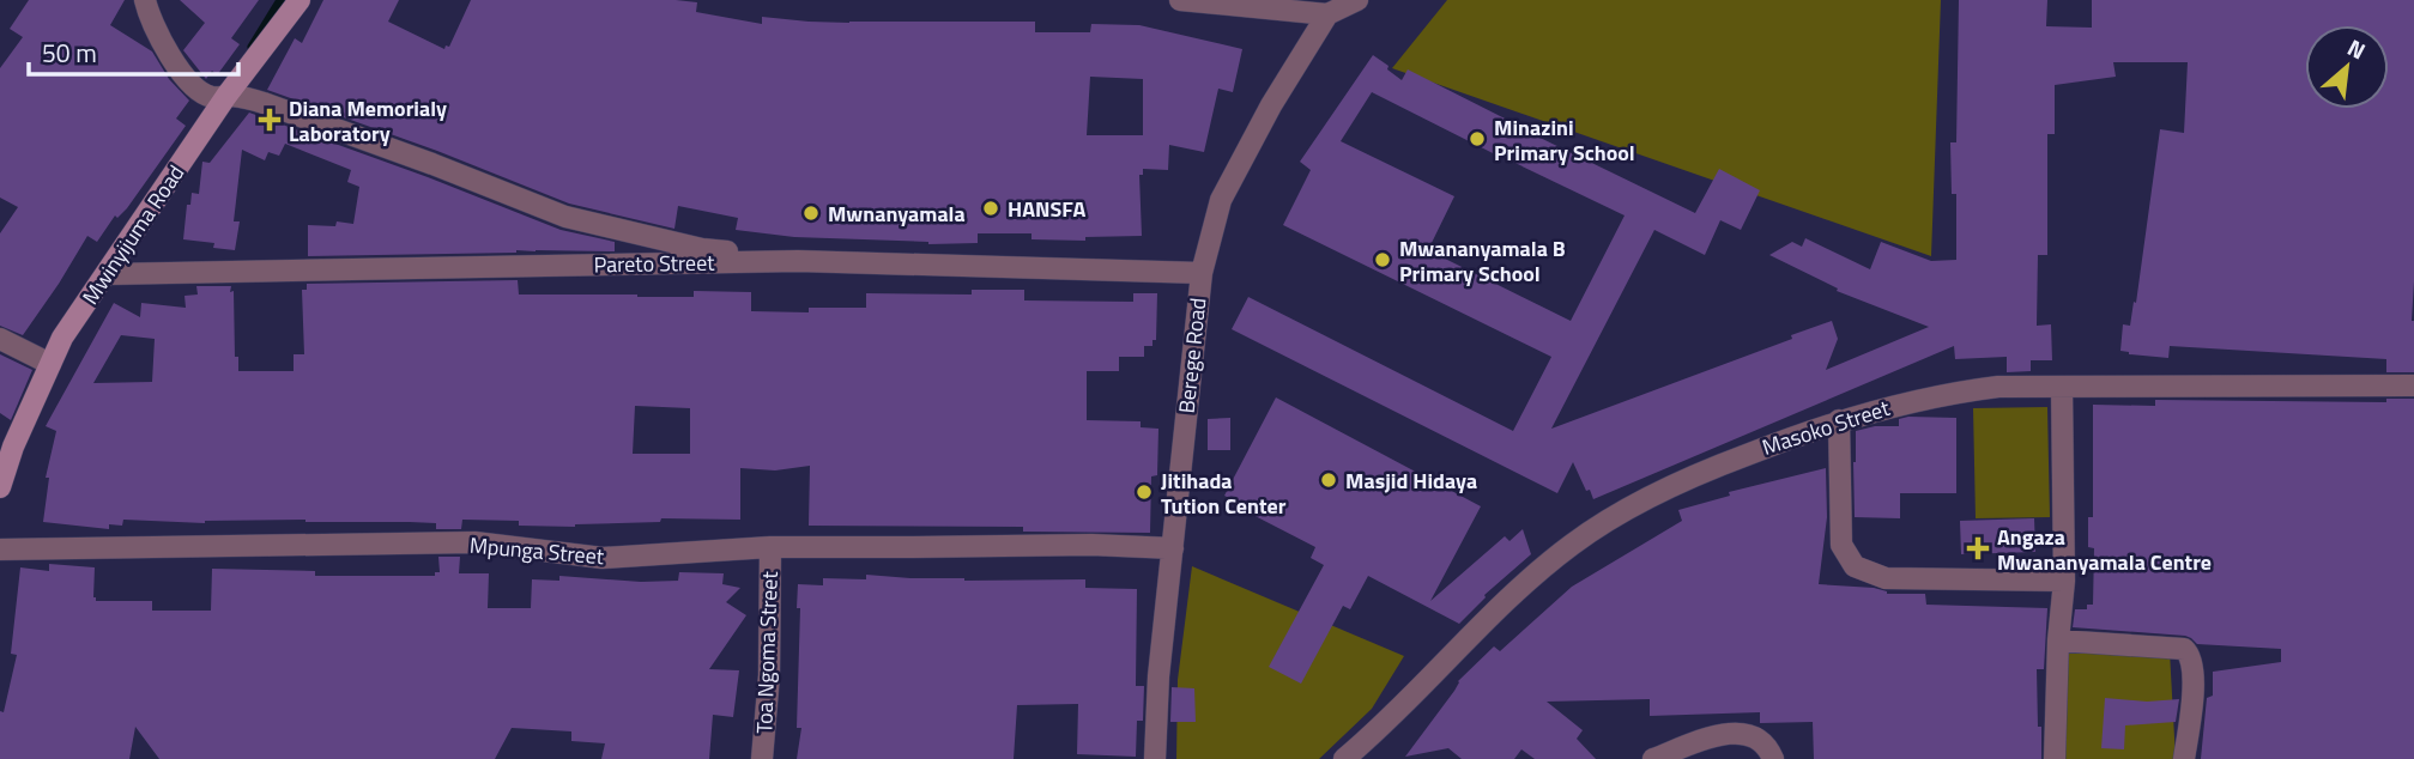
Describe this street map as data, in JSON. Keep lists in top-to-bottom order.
{
  "streets": {
    "street": [
      "Mwinyijuma Road",
      "Pareto Street",
      "Berege Road",
      "Masoko Street",
      "Mpunga Street",
      "Toa Ngoma Street"
    ]
  },
  "crossings": [
    ["Mwinyijuma Road", "Pareto Street"],
    ["Pareto Street", "Berege Road"],
    ["Berege Road", "Mpunga Street"],
    ["Mpunga Street", "Toa Ngoma Street"]
  ],
  "places": {
    "health": ["Diana Memorialy Laboratory", "Angaza Mwananyamala Centre"],
    "other": [
      "Minazini Primary School",
      "HANSFA",
      "Mwnanyamala",
      "Mwananyamala B Primary School",
      "Masjid Hidaya",
      "Jitihada Tution Center"
    ]
  },
  "scale_bar": "50 m",
  "north": "top right"
}
